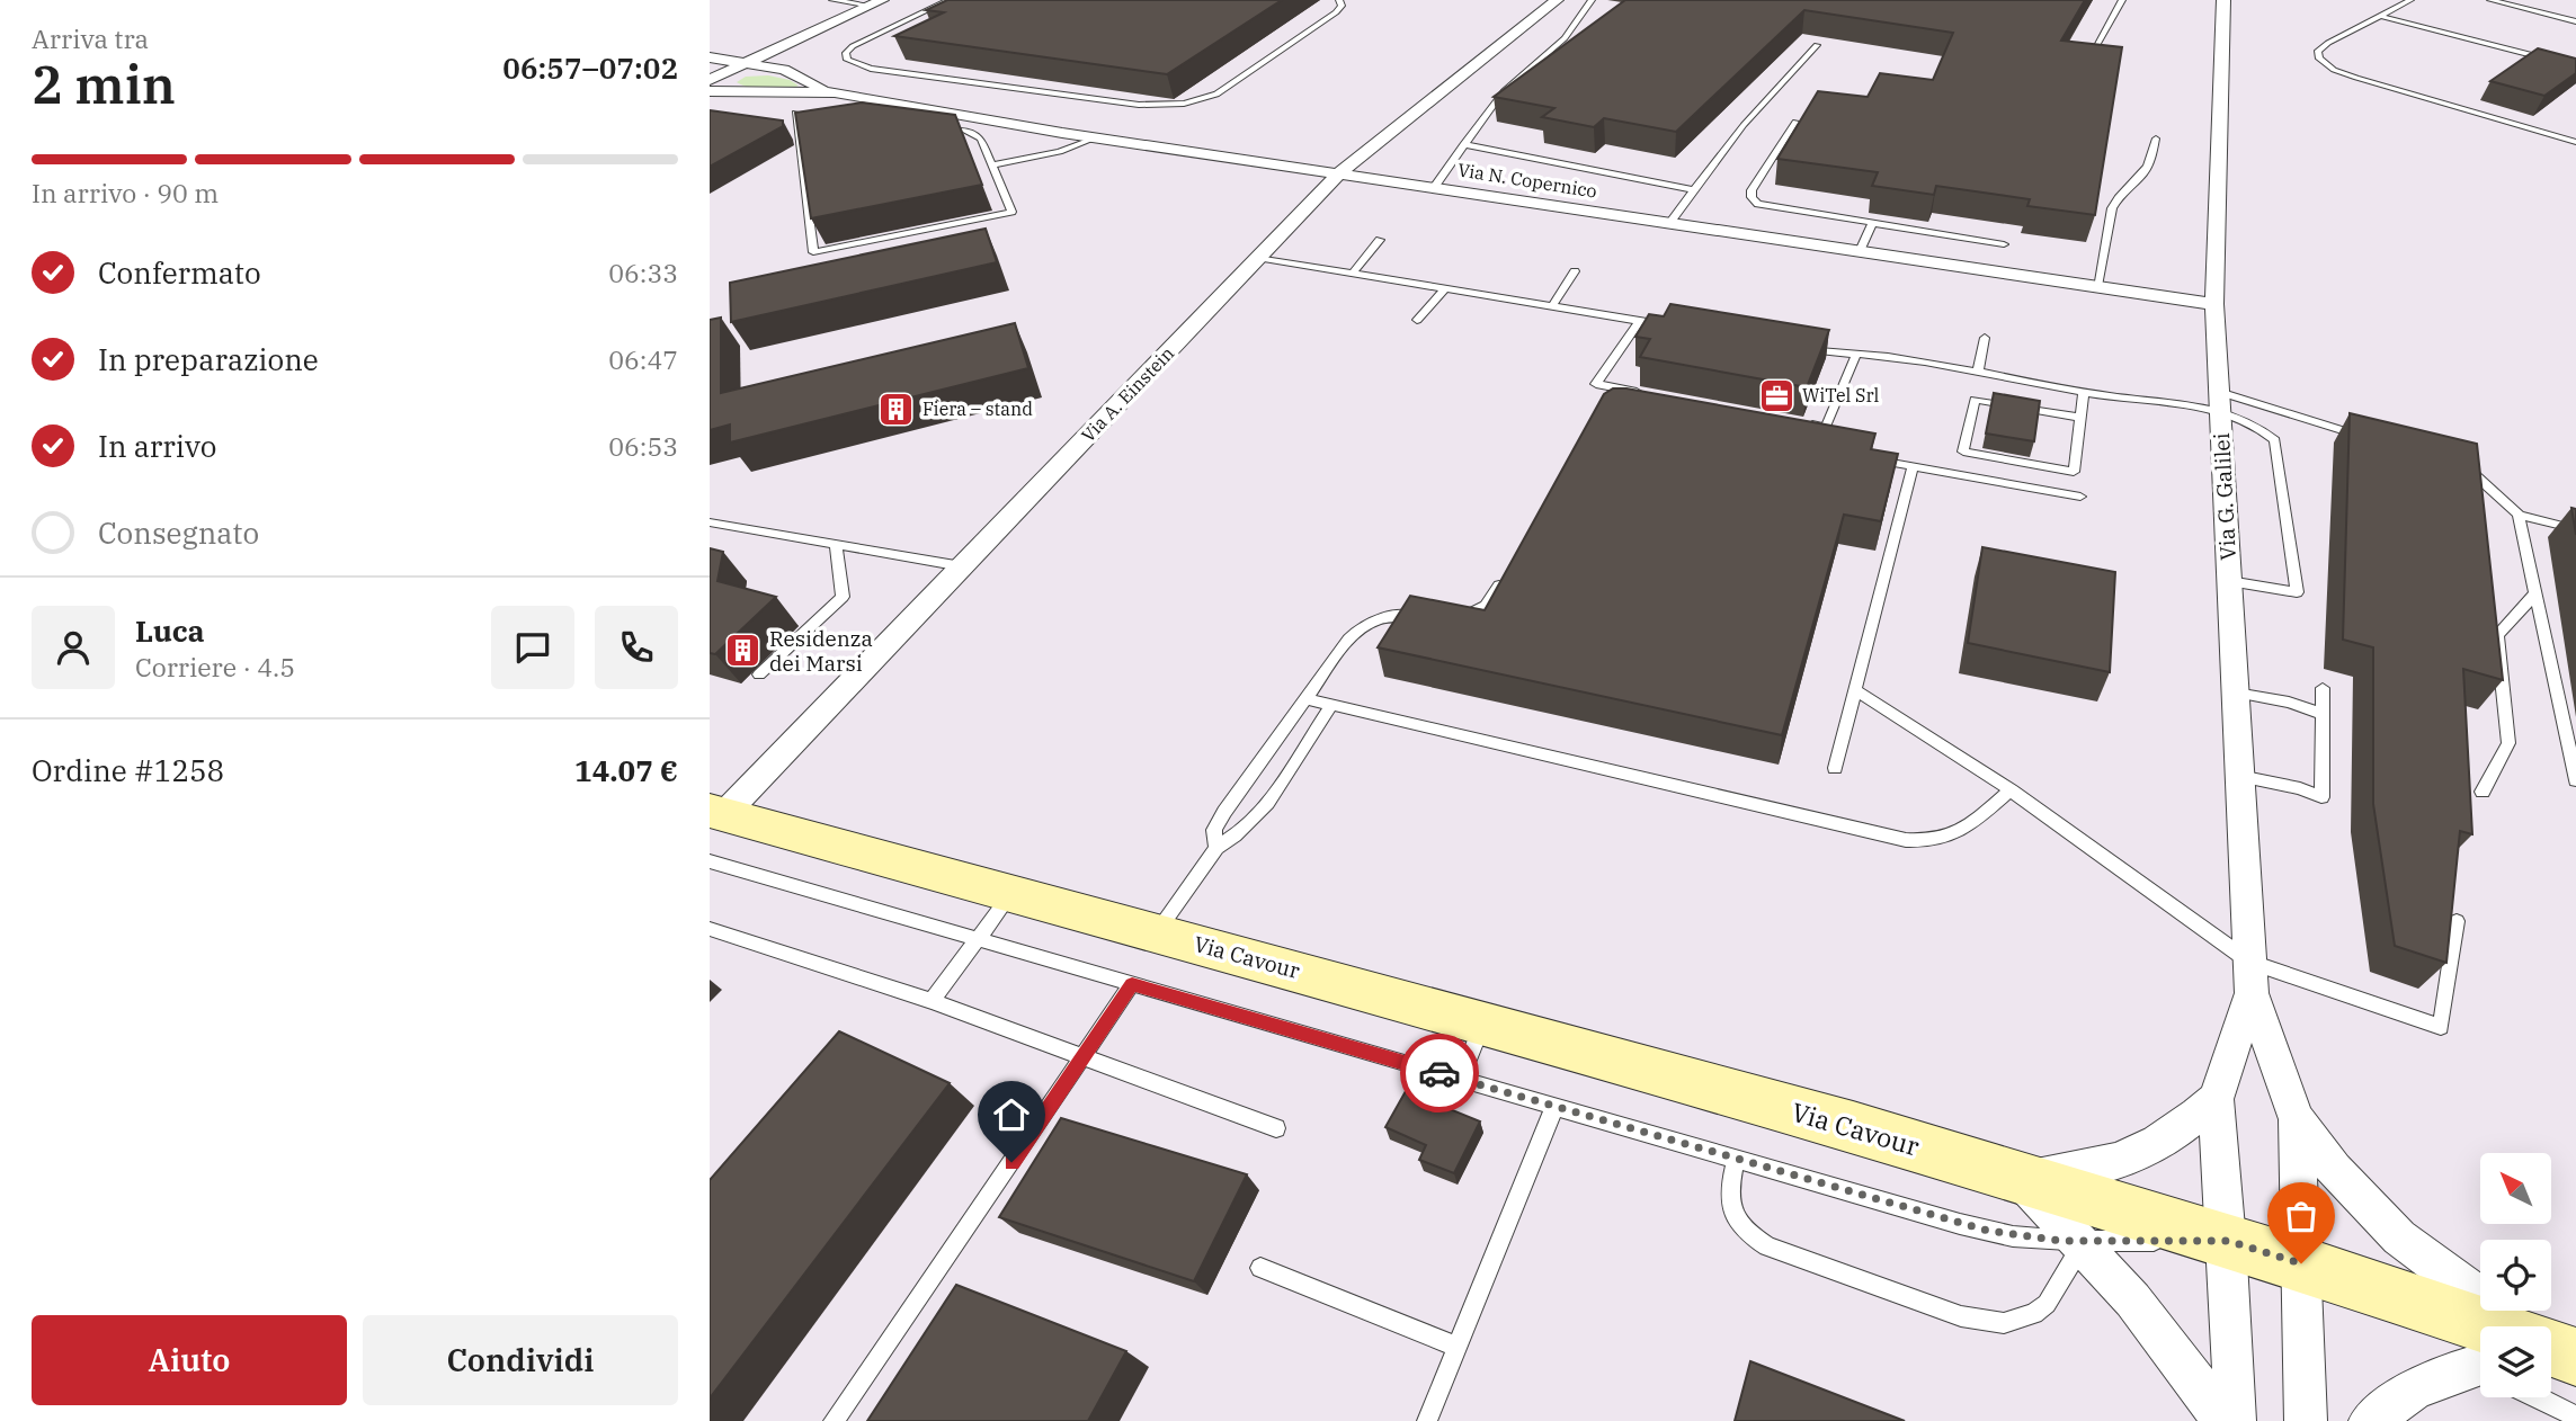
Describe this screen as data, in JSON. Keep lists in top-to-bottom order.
{
  "streets": {
    "main road": ["Via Cavour"],
    "street": ["Via N. Copernico", "Via A. Einstein", "Via G. Galilei"]
  },
  "crossings": [
    ["Via N. Copernico", "Via A. Einstein"],
    ["Via N. Copernico", "Via G. Galilei"],
    ["Via A. Einstein", "Via Cavour"]
  ],
  "places": {
    "office": ["WiTel Srl"],
    "building": ["Fiera – stand", "Residenza dei Marsi"]
  },
  "north": "top left",
  "page": {
    "heading": ["2 min", "Arriva tra", "06:57–07:02"],
    "panel": [
      "Luca",
      "Corriere · 4.5",
      "Ordine #1258",
      "14.07 €"
    ],
    "bar": "In arrivo · 90 m",
    "list": [
      ["Confermato", "06:33"],
      ["In preparazione", "06:47"],
      ["In arrivo", "06:53"],
      "Consegnato"
    ],
    "buttons": ["Aiuto", "Condividi"]
  }
}
